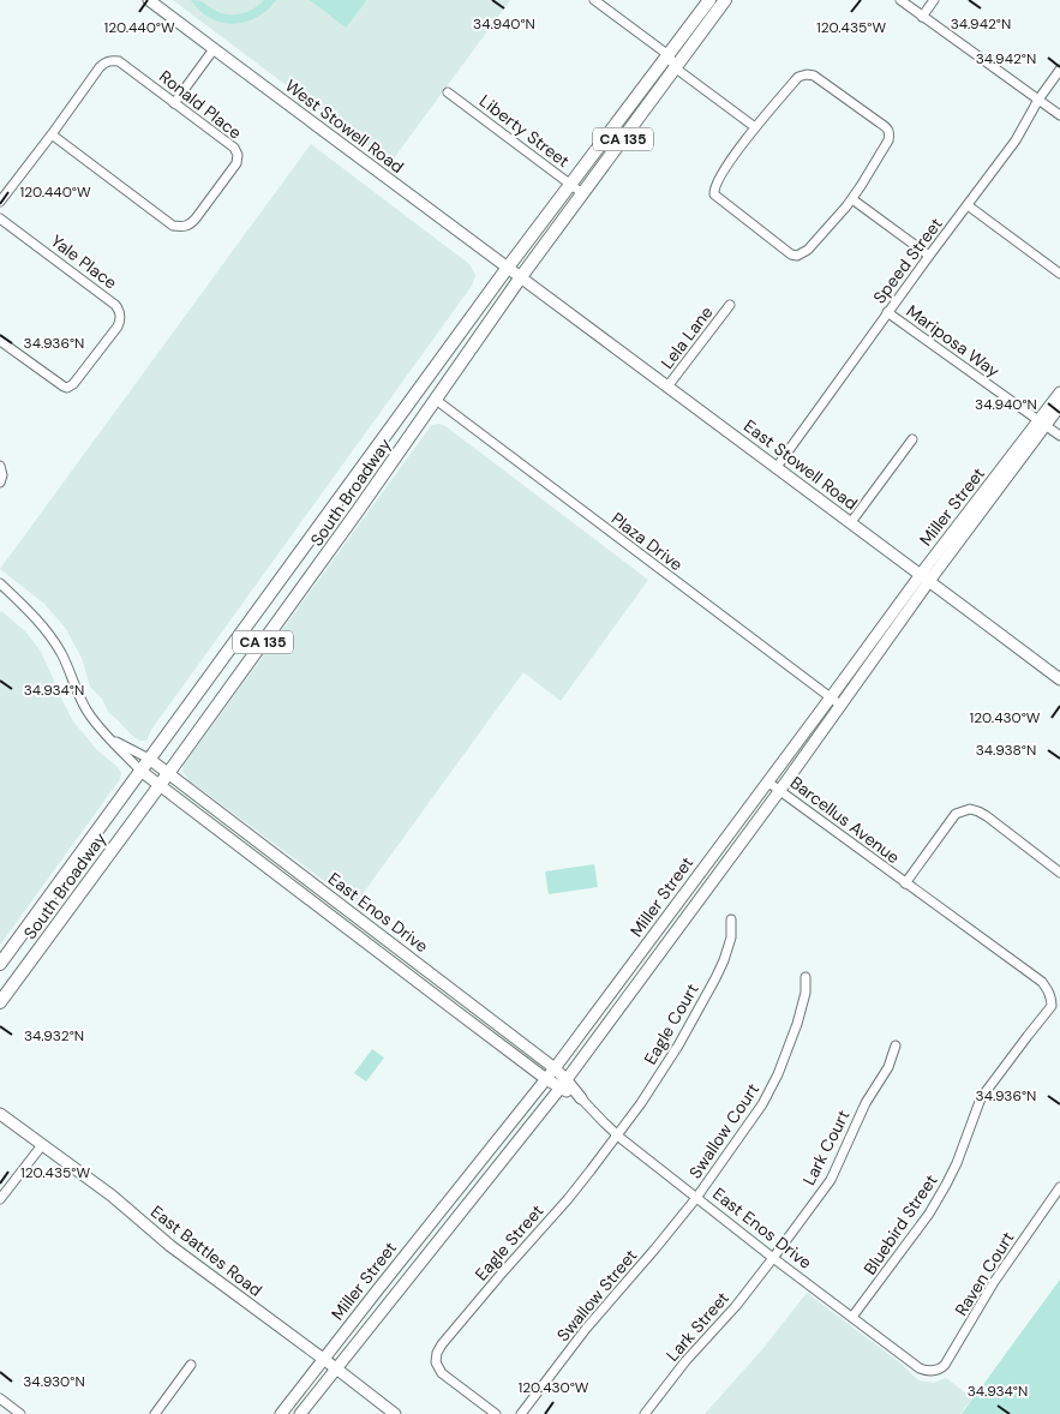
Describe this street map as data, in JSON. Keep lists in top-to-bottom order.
{
  "streets": {
    "main road": ["CA 135", "South Broadway"],
    "street": [
      "Ronald Place",
      "West Stowell Road",
      "Liberty Street",
      "Speed Street",
      "Yale Place",
      "Lela Lane",
      "Mariposa Way",
      "East Stowell Road",
      "Miller Street",
      "Plaza Drive",
      "Barcellus Avenue",
      "East Enos Drive",
      "Eagle Court",
      "Swallow Court",
      "Lark Court",
      "Bluebird Street",
      "Eagle Street",
      "East Battles Road",
      "Raven Court",
      "Swallow Street",
      "Lark Street"
    ]
  },
  "crossings": [
    ["West Stowell Road", "East Stowell Road"],
    ["West Stowell Road", "South Broadway"],
    ["Liberty Street", "South Broadway"],
    ["Speed Street", "Mariposa Way"],
    ["Speed Street", "East Stowell Road"],
    ["Lela Lane", "East Stowell Road"],
    ["Mariposa Way", "Miller Street"],
    ["East Stowell Road", "South Broadway"],
    ["East Stowell Road", "Miller Street"],
    ["South Broadway", "Plaza Drive"],
    ["South Broadway", "East Enos Drive"],
    ["Miller Street", "Plaza Drive"],
    ["Miller Street", "Barcellus Avenue"],
    ["Miller Street", "East Enos Drive"],
    ["Miller Street", "East Battles Road"],
    ["Barcellus Avenue", "Bluebird Street"],
    ["East Enos Drive", "Eagle Court"],
    ["East Enos Drive", "Swallow Court"],
    ["East Enos Drive", "Lark Court"],
    ["East Enos Drive", "Bluebird Street"],
    ["East Enos Drive", "Eagle Street"],
    ["East Enos Drive", "Raven Court"],
    ["East Enos Drive", "Swallow Street"],
    ["East Enos Drive", "Lark Street"],
    ["Eagle Court", "Eagle Street"],
    ["Swallow Court", "Swallow Street"],
    ["Lark Court", "Lark Street"]
  ],
  "coordinates": [
    "34.942°N",
    "34.940°N",
    "120.440°W",
    "120.435°W",
    "34.936°N",
    "34.934°N",
    "120.430°W",
    "34.938°N",
    "34.932°N",
    "34.930°N"
  ]
}
